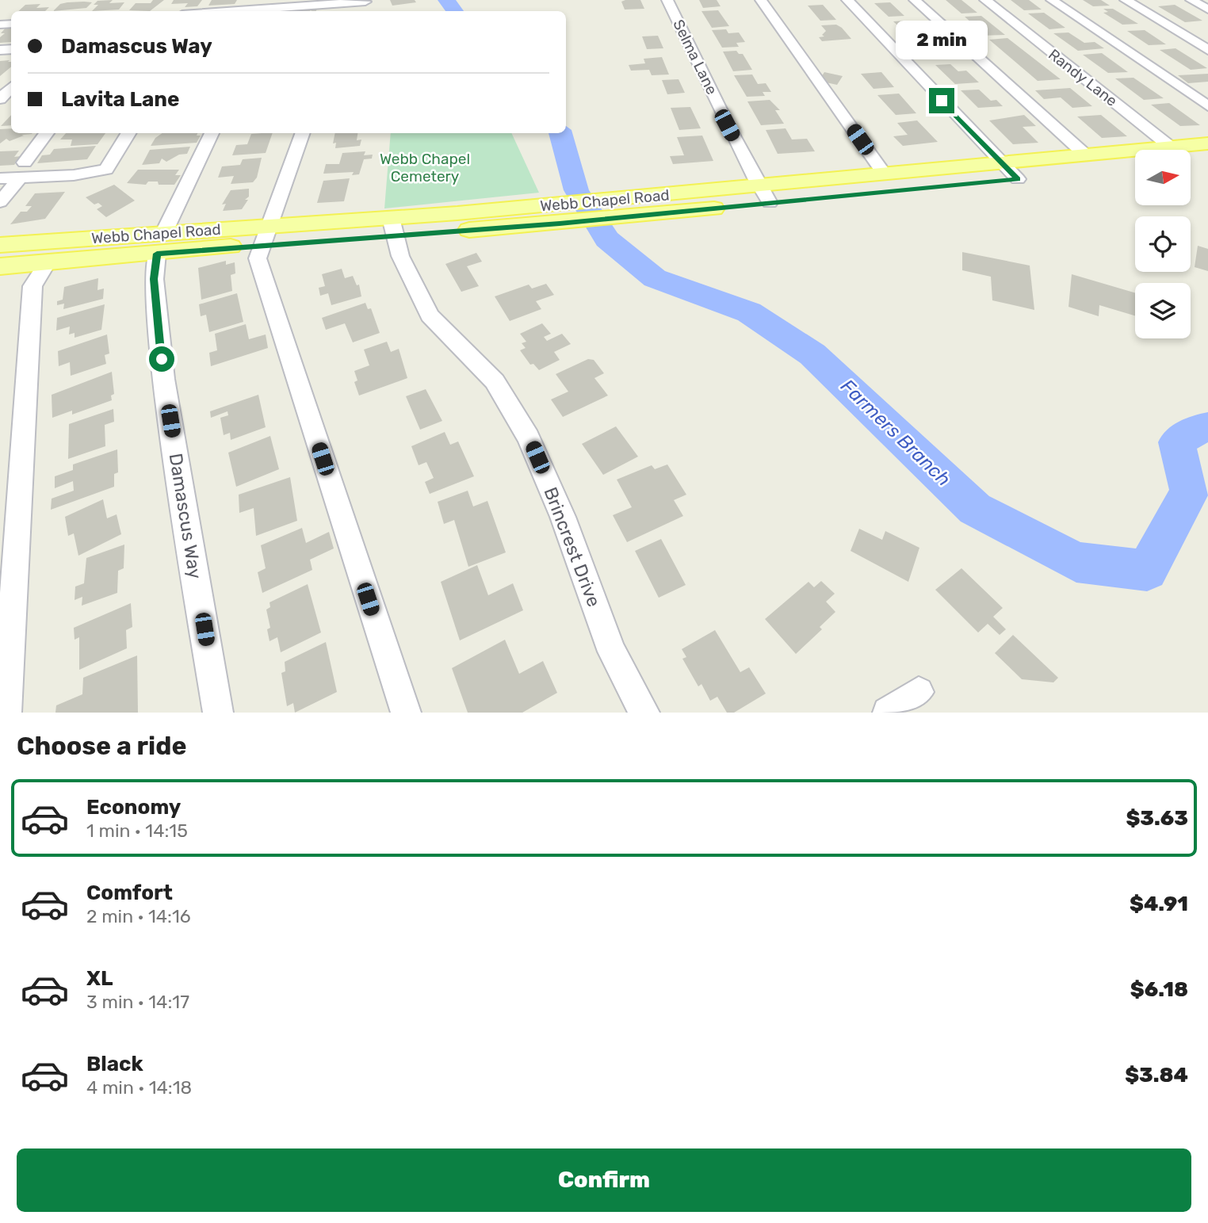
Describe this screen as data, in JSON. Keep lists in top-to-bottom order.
{
  "streets": {
    "main road": ["Webb Chapel Road"],
    "street": [
      "Selma Lane",
      "Randy Lane",
      "Damascus Way",
      "Brincrest Drive"
    ]
  },
  "crossings": [
    ["Selma Lane", "Webb Chapel Road"],
    ["Webb Chapel Road", "Damascus Way"],
    ["Webb Chapel Road", "Brincrest Drive"]
  ],
  "water": ["Farmers Branch"],
  "parks": ["Webb Chapel Cemetery"],
  "north": "right",
  "page": {
    "banner": ["Damascus Way", "Lavita Lane"],
    "bubble": "2 min",
    "heading": "Choose a ride",
    "list": [
      {
        "name": "Economy",
        "note": "1 min · 14:15",
        "value": "$3.63"
      },
      {
        "name": "Comfort",
        "note": "2 min · 14:16",
        "value": "$4.91"
      },
      {
        "name": "XL",
        "note": "3 min · 14:17",
        "value": "$6.18"
      },
      {
        "name": "Black",
        "note": "4 min · 14:18",
        "value": "$3.84"
      }
    ],
    "buttons": "Confirm"
  }
}
